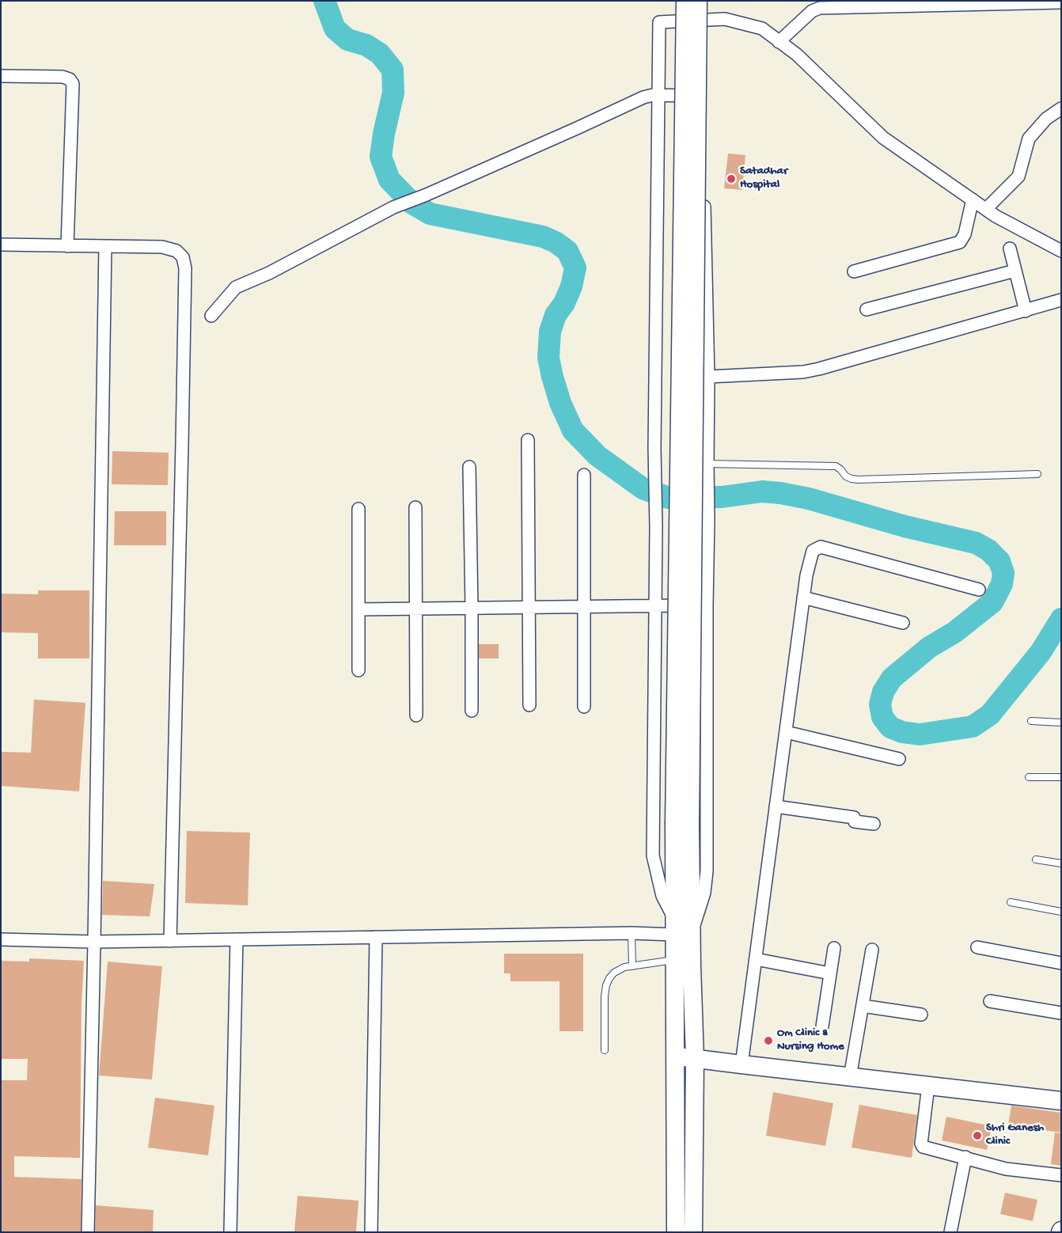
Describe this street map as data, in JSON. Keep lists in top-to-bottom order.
{
  "places": ["Satadhar Hospital", "Om Clinic & Nursing Home", "Shri Ganesh Clinic"]
}
